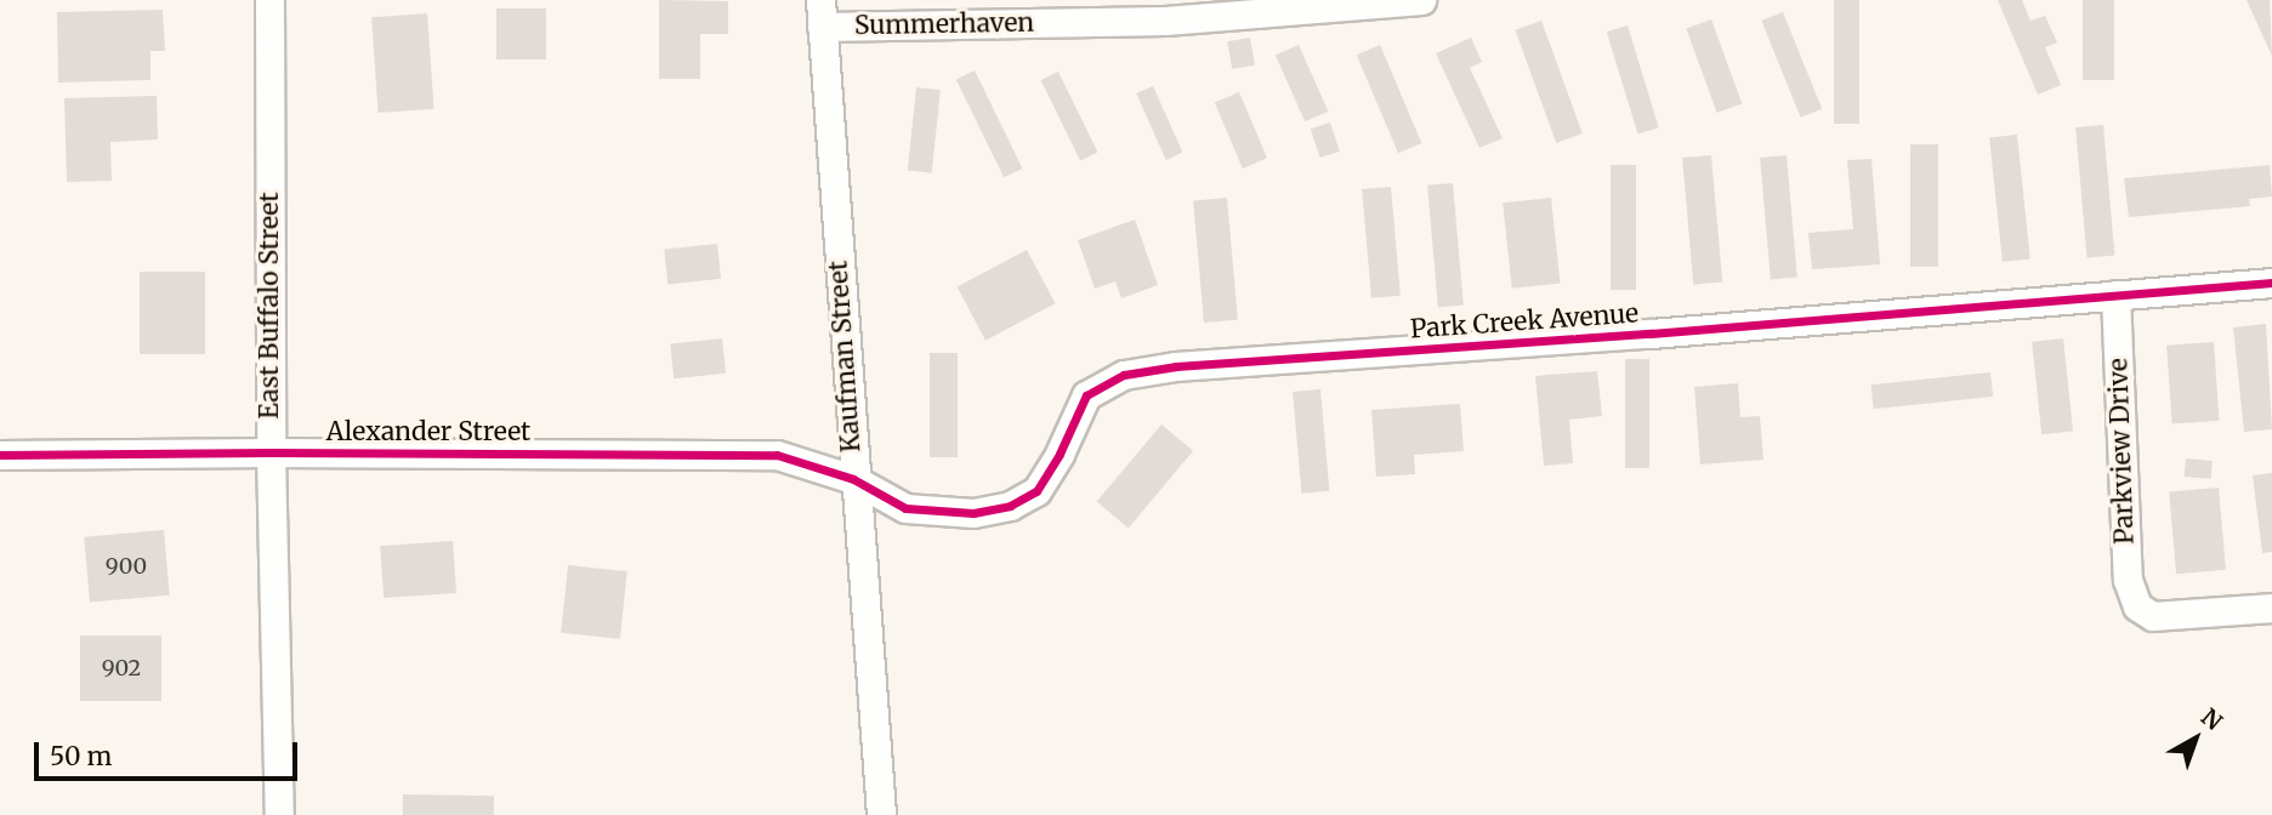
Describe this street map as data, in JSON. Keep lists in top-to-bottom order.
{
  "streets": {
    "street": [
      "Summerhaven",
      "East Buffalo Street",
      "Park Creek Avenue",
      "Kaufman Street",
      "Alexander Street",
      "Parkview Drive"
    ]
  },
  "crossings": [
    ["Summerhaven", "Kaufman Street"],
    ["East Buffalo Street", "Alexander Street"],
    ["Park Creek Avenue", "Kaufman Street"],
    ["Park Creek Avenue", "Alexander Street"],
    ["Park Creek Avenue", "Parkview Drive"],
    ["Kaufman Street", "Alexander Street"]
  ],
  "house_numbers": ["900", "902"],
  "scale_bar": "50 m",
  "north": "top right"
}
